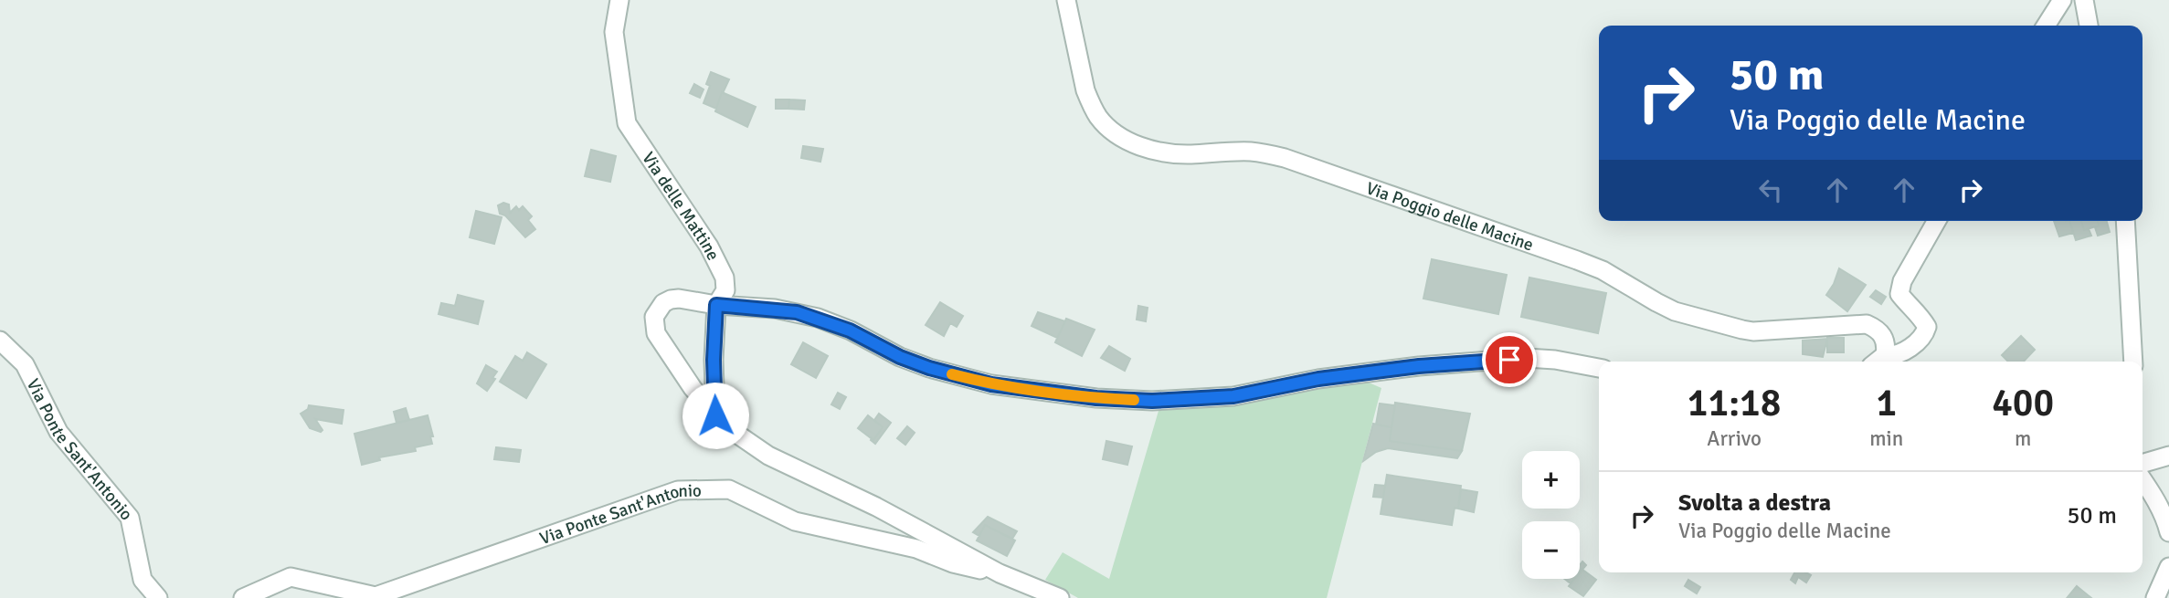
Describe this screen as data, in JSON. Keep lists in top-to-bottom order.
{
  "streets": {
    "street": ["Via delle Mattine", "Via Poggio delle Macine", "Via Ponte Sant'Antonio"]
  },
  "page": {
    "turn": ["50 m", "Via Poggio delle Macine"],
    "eta": [
      "11:18",
      "Arrivo",
      "1",
      "min",
      "400",
      "m"
    ],
    "map_buttons": ["+", "−"],
    "list": [
      {
        "name": "Svolta a destra",
        "note": "Via Poggio delle Macine",
        "value": "50 m"
      }
    ]
  }
}
